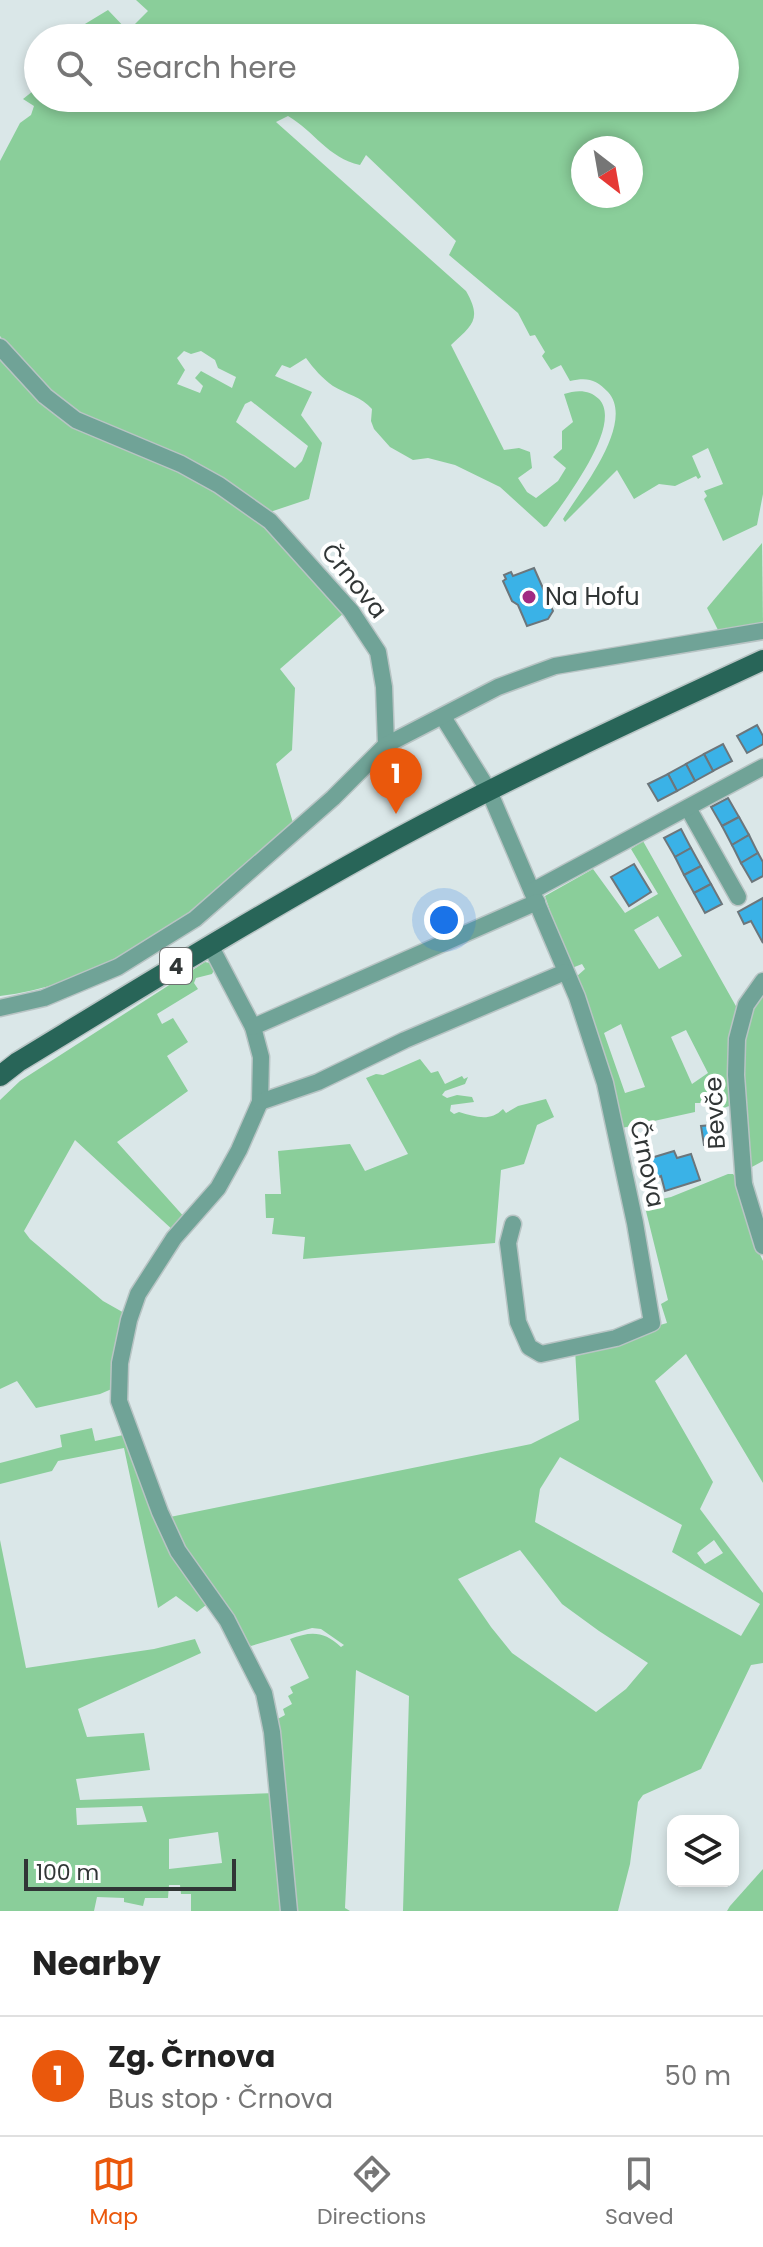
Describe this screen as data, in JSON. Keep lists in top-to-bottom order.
{
  "streets": {
    "main road": ["4"],
    "street": ["Črnova", "Bevče"]
  },
  "crossings": [
    ["Črnova", "4"]
  ],
  "places": ["Na Hofu"],
  "scale_bar": "100 m",
  "north": "bottom right",
  "page": {
    "search": "Search here",
    "pins": "1",
    "scale": "100 m",
    "heading": "Nearby",
    "list": [
      {
        "mark": "1",
        "name": "Zg. Črnova",
        "note": "Bus stop · Črnova",
        "value": "50 m"
      }
    ],
    "nav": ["Map", "Directions", "Saved"]
  }
}
